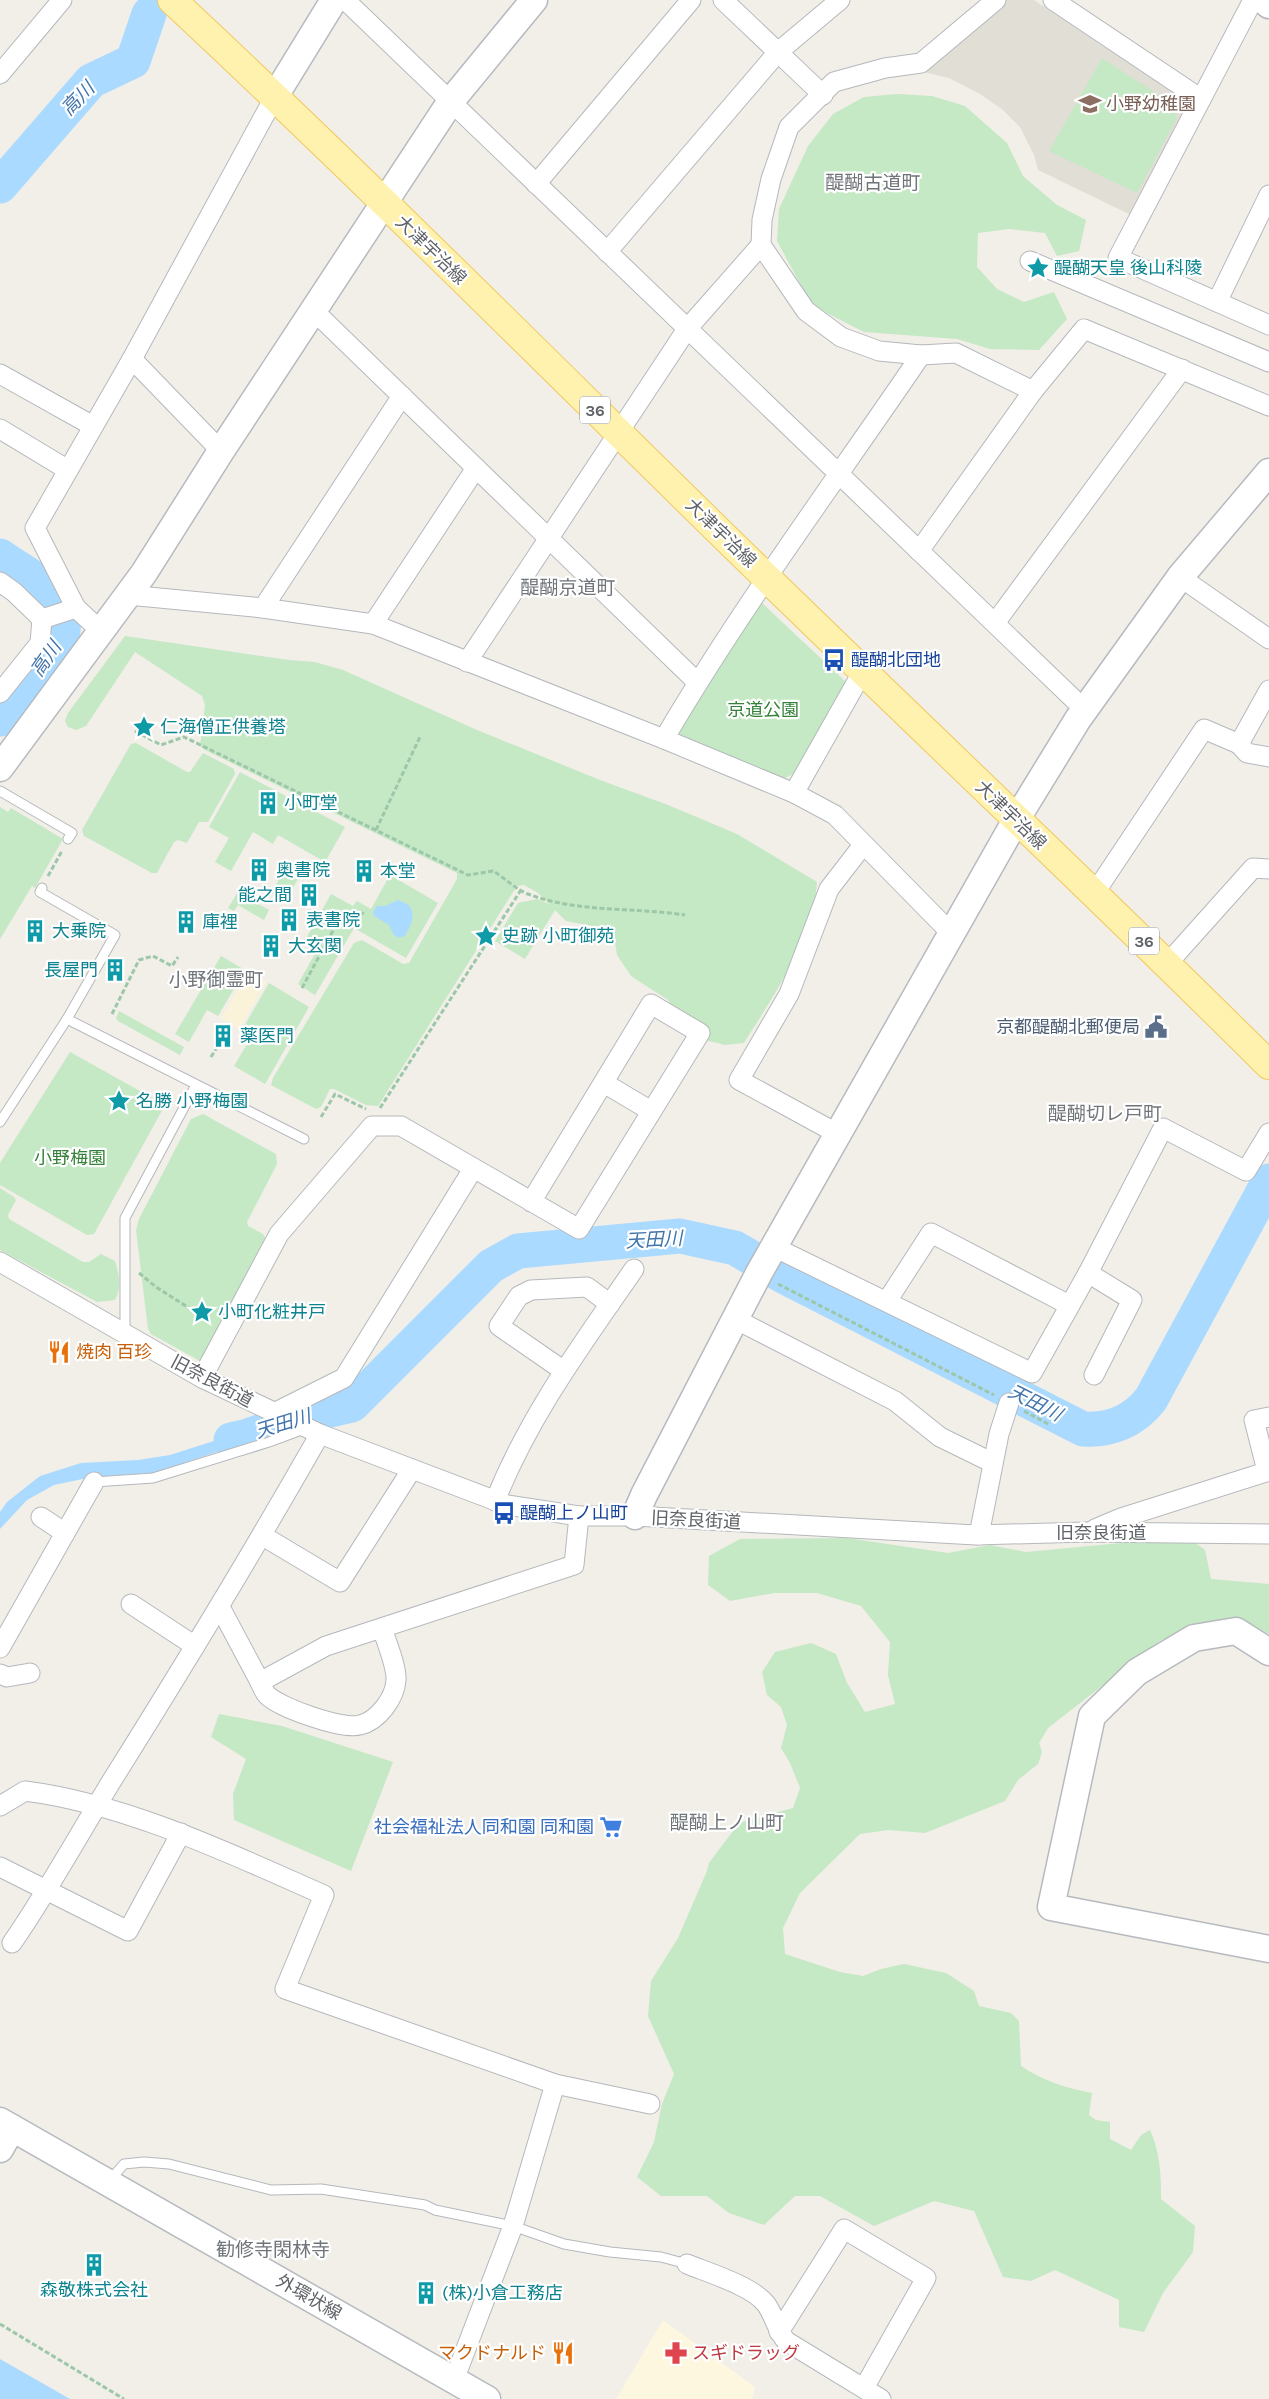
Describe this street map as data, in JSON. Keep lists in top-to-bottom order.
{
  "streets": {
    "main road": ["大津宇治線", "36"],
    "street": ["旧奈良街道", "外環状線"]
  },
  "districts": [
    "醍醐古道町",
    "醍醐京道町",
    "小野御霊町",
    "醍醐切レ戸町",
    "醍醐上ノ山町",
    "勧修寺閑林寺"
  ],
  "water": ["高川", "天田川"],
  "parks": ["京道公園", "小野梅園"],
  "places": {
    "school or university": ["小野幼稚園"],
    "place": [
      "醍醐天皇 後山科陵",
      "仁海僧正供養塔",
      "史跡 小町御苑",
      "名勝 小野梅園",
      "小町化粧井戸"
    ],
    "bus stop": ["醍醐北団地", "醍醐上ノ山町"],
    "building": [
      "小町堂",
      "奥書院",
      "本堂",
      "能之間",
      "表書院",
      "庫裡",
      "大乗院",
      "大玄関",
      "長屋門",
      "薬医門",
      "森敬株式会社",
      "(株)小倉工務店"
    ],
    "public building": ["京都醍醐北郵便局"],
    "restaurant": ["焼肉 百珍", "マクドナルド"],
    "supermarket": ["社会福祉法人同和園 同和園"],
    "pharmacy": ["スギドラッグ"]
  }
}
